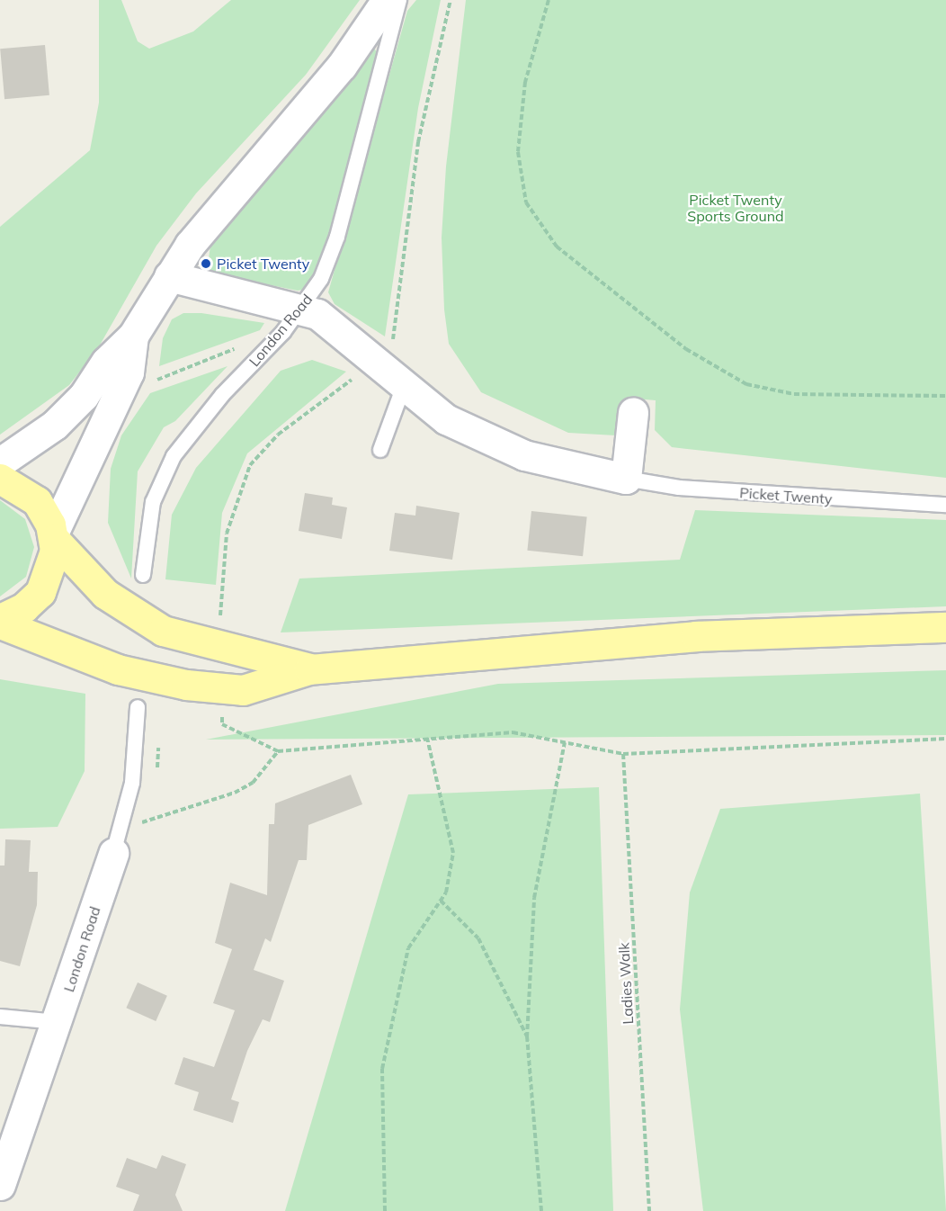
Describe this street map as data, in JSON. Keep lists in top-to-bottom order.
{
  "streets": {
    "street": ["London Road", "Picket Twenty"],
    "path": ["Ladies Walk"]
  },
  "crossings": [
    ["London Road", "Picket Twenty"]
  ],
  "parks": ["Picket Twenty Sports Ground"],
  "places": ["Picket Twenty"]
}
